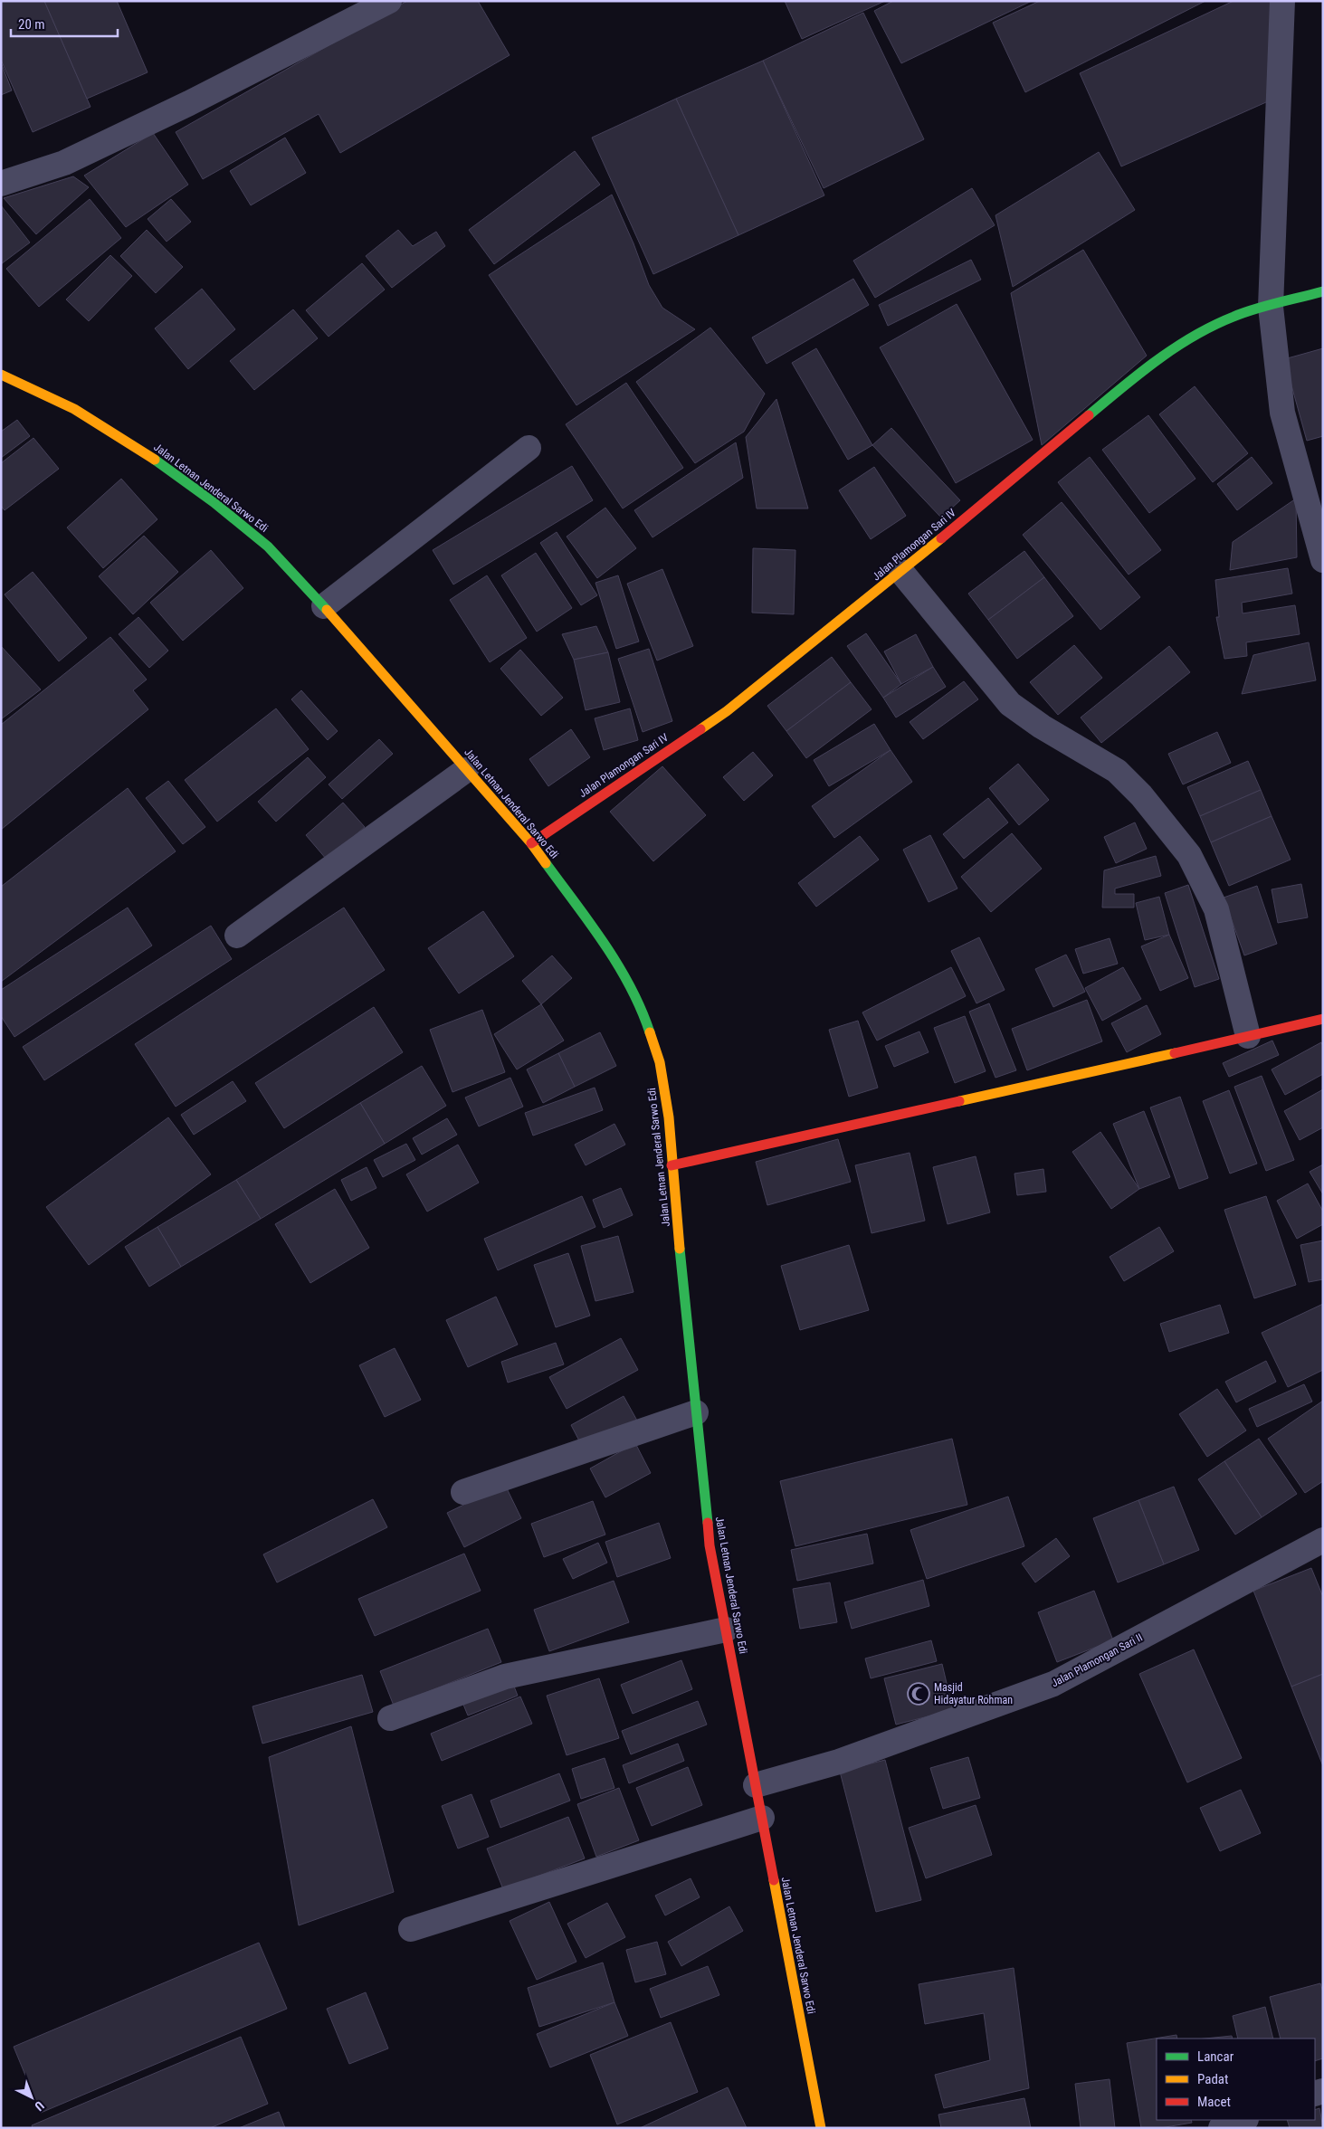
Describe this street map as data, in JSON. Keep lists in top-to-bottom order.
{
  "streets": {
    "main road": ["Jalan Letnan Jenderal Sarwo Edi", "Jalan Plamongan Sari IV"],
    "street": ["Jalan Plamongan Sari II"]
  },
  "crossings": [
    ["Jalan Letnan Jenderal Sarwo Edi", "Jalan Plamongan Sari IV"],
    ["Jalan Letnan Jenderal Sarwo Edi", "Jalan Plamongan Sari II"]
  ],
  "places": {
    "mosque": ["Masjid Hidayatur Rohman"]
  },
  "legend": ["Lancar", "Padat", "Macet"],
  "scale_bar": "20 m",
  "north": "bottom right"
}
